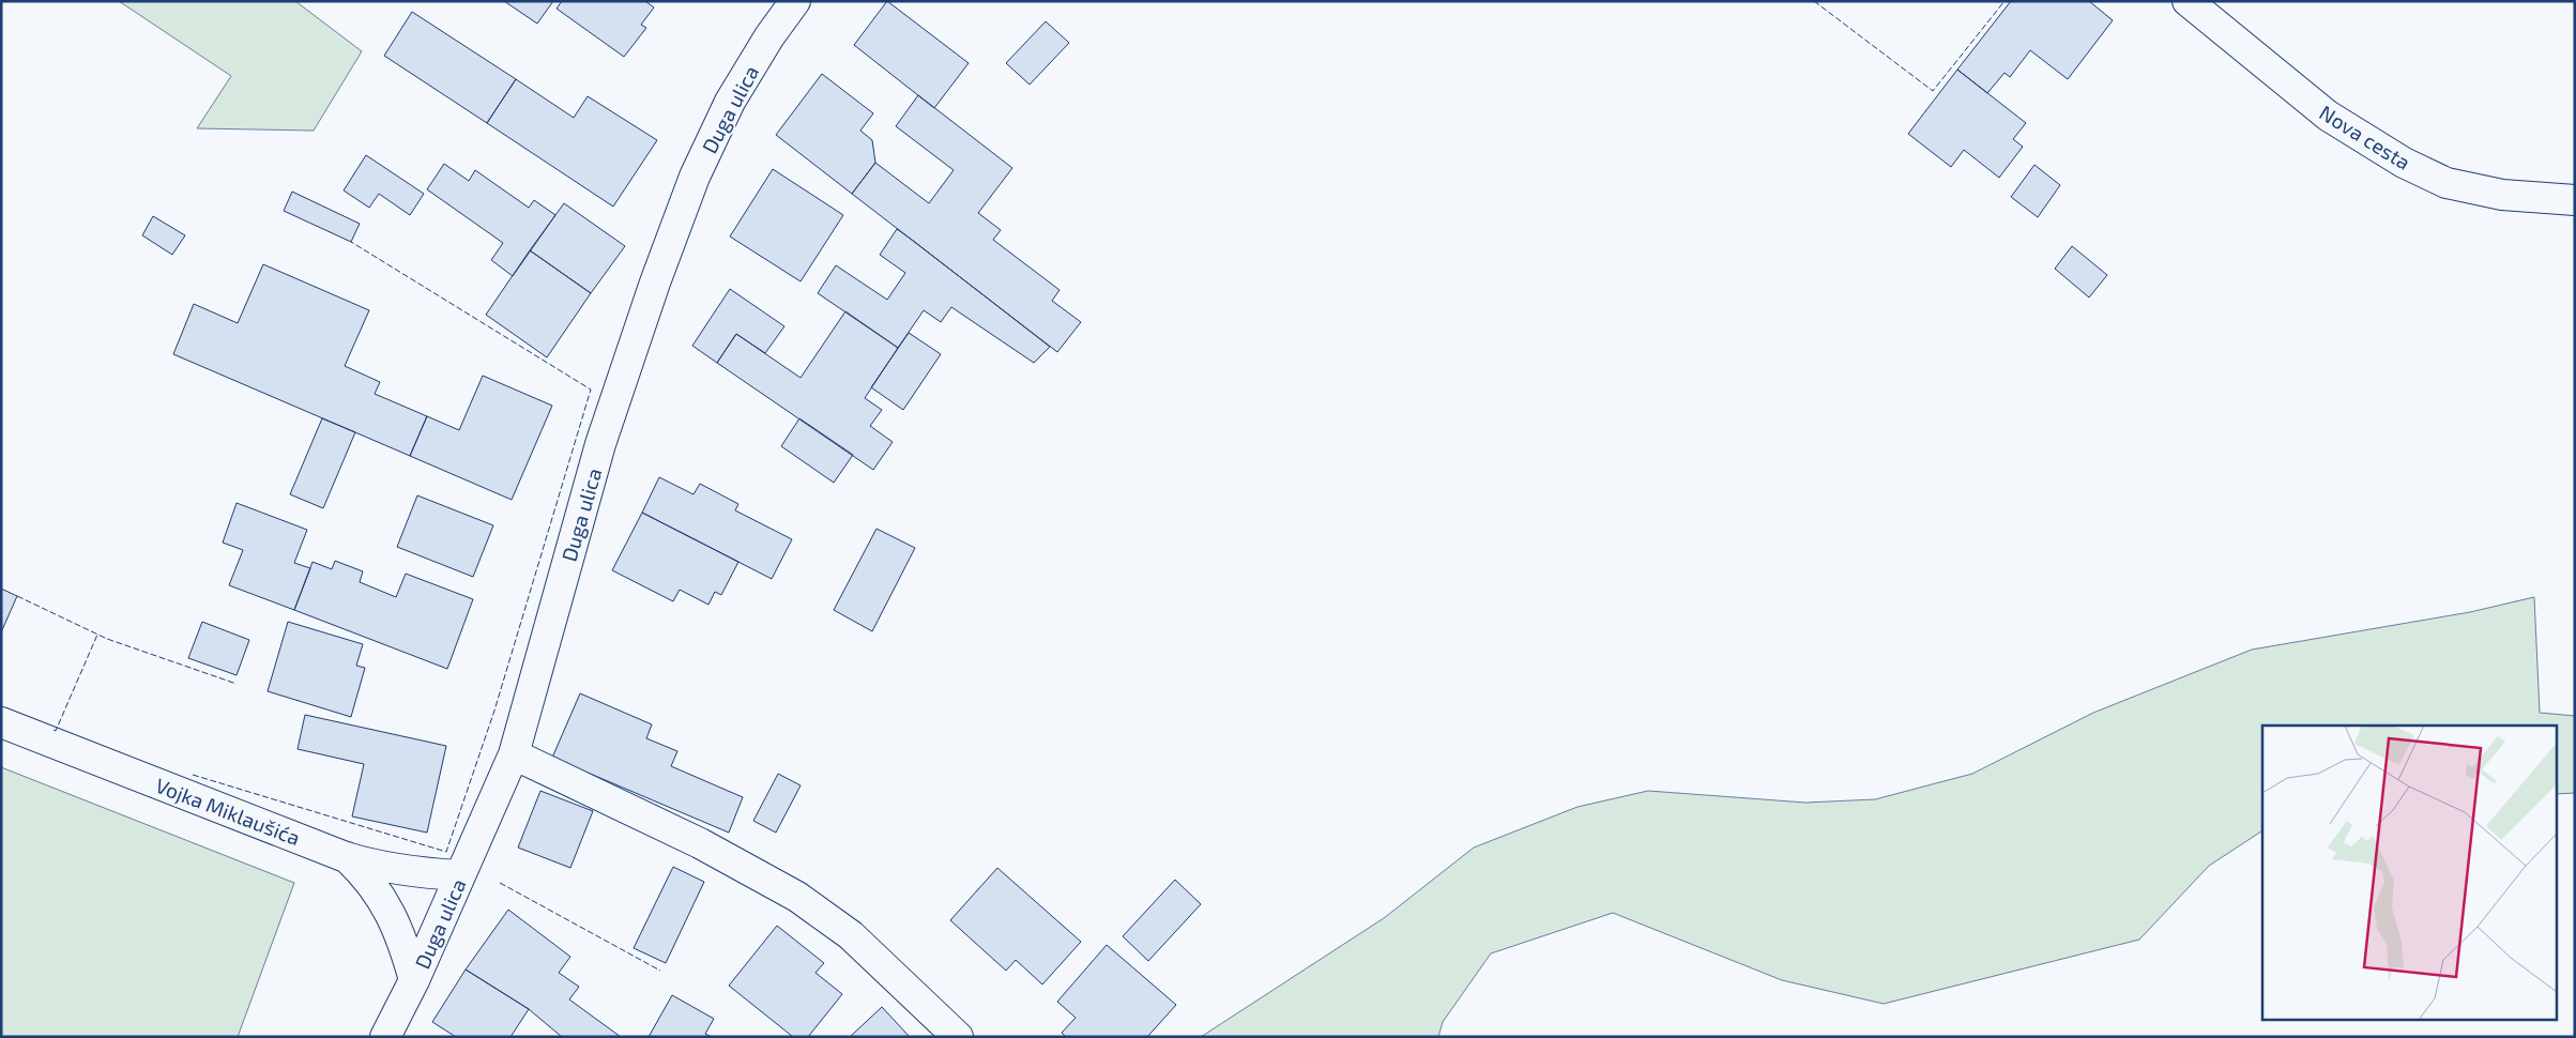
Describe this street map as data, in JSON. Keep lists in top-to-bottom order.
{
  "streets": {
    "street": ["Duga ulica", "Nova cesta", "Vojka Miklaušića"]
  },
  "crossings": [
    ["Duga ulica", "Vojka Miklaušića"]
  ]
}
